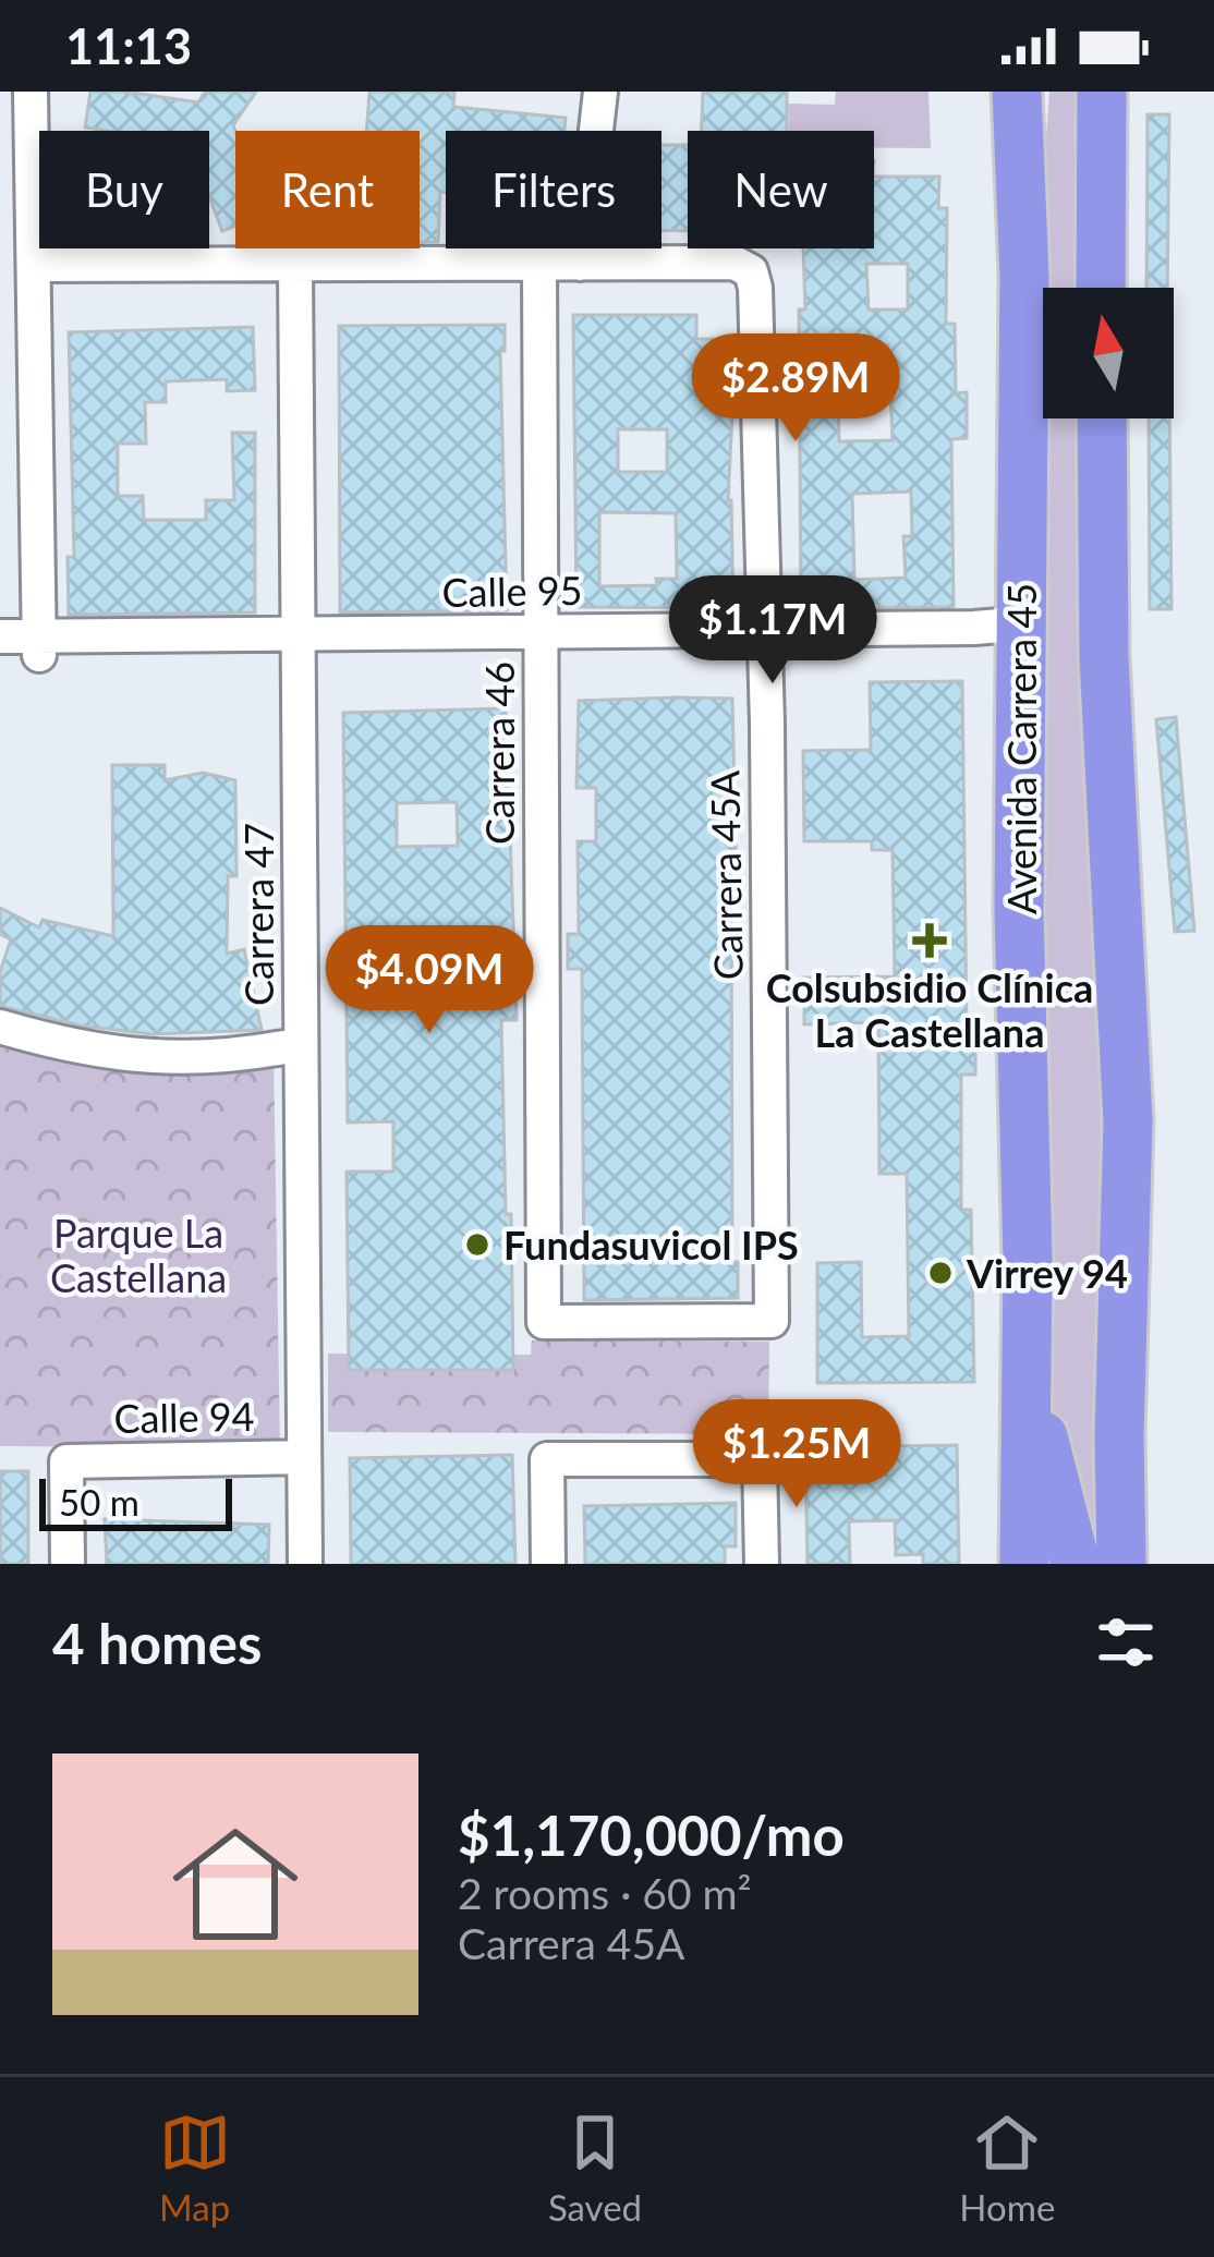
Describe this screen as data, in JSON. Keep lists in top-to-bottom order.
{
  "streets": {
    "highway": ["Avenida Carrera 45"],
    "street": [
      "Calle 95",
      "Carrera 46",
      "Carrera 45A",
      "Carrera 47",
      "Calle 94"
    ]
  },
  "crossings": [
    ["Calle 95", "Avenida Carrera 45"],
    ["Calle 95", "Carrera 46"],
    ["Calle 95", "Carrera 45A"],
    ["Calle 95", "Carrera 47"],
    ["Carrera 46", "Carrera 45A"],
    ["Carrera 47", "Calle 94"]
  ],
  "parks": ["Parque La Castellana"],
  "places": {
    "health": ["Colsubsidio Clínica La Castellana"],
    "other": ["Fundasuvicol IPS", "Virrey 94"]
  },
  "scale_bar": "50 m",
  "north": "top",
  "page": {
    "status": "11:13",
    "chip": [
      "Buy",
      "Rent",
      "Filters",
      "New"
    ],
    "price": [
      "$2.89M",
      "$1.17M",
      "$4.09M",
      "$1.25M"
    ],
    "scale": "50 m",
    "heading": "4 homes",
    "list": [
      {
        "name": "$1,170,000/mo",
        "note": "2 rooms · 60 m² · Carrera 45A"
      }
    ],
    "tabs": ["Map", "Saved", "Home"]
  }
}
